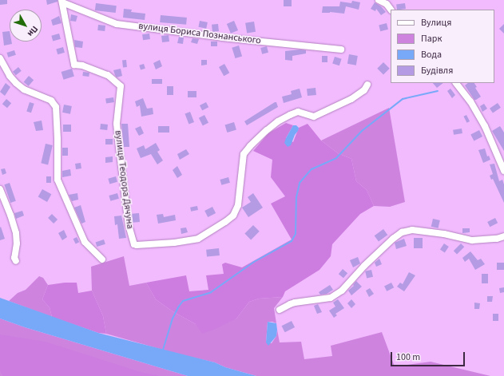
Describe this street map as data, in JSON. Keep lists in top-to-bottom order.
{
  "streets": {
    "street": ["вулиця Бориса Познанського", "вулиця Теодора Дячуна"]
  },
  "crossings": [
    ["вулиця Бориса Познанського", "вулиця Теодора Дячуна"]
  ],
  "legend": [
    "Вулиця",
    "Парк",
    "Вода",
    "Будівля"
  ],
  "scale_bar": "100 m",
  "north": "bottom right"
}
